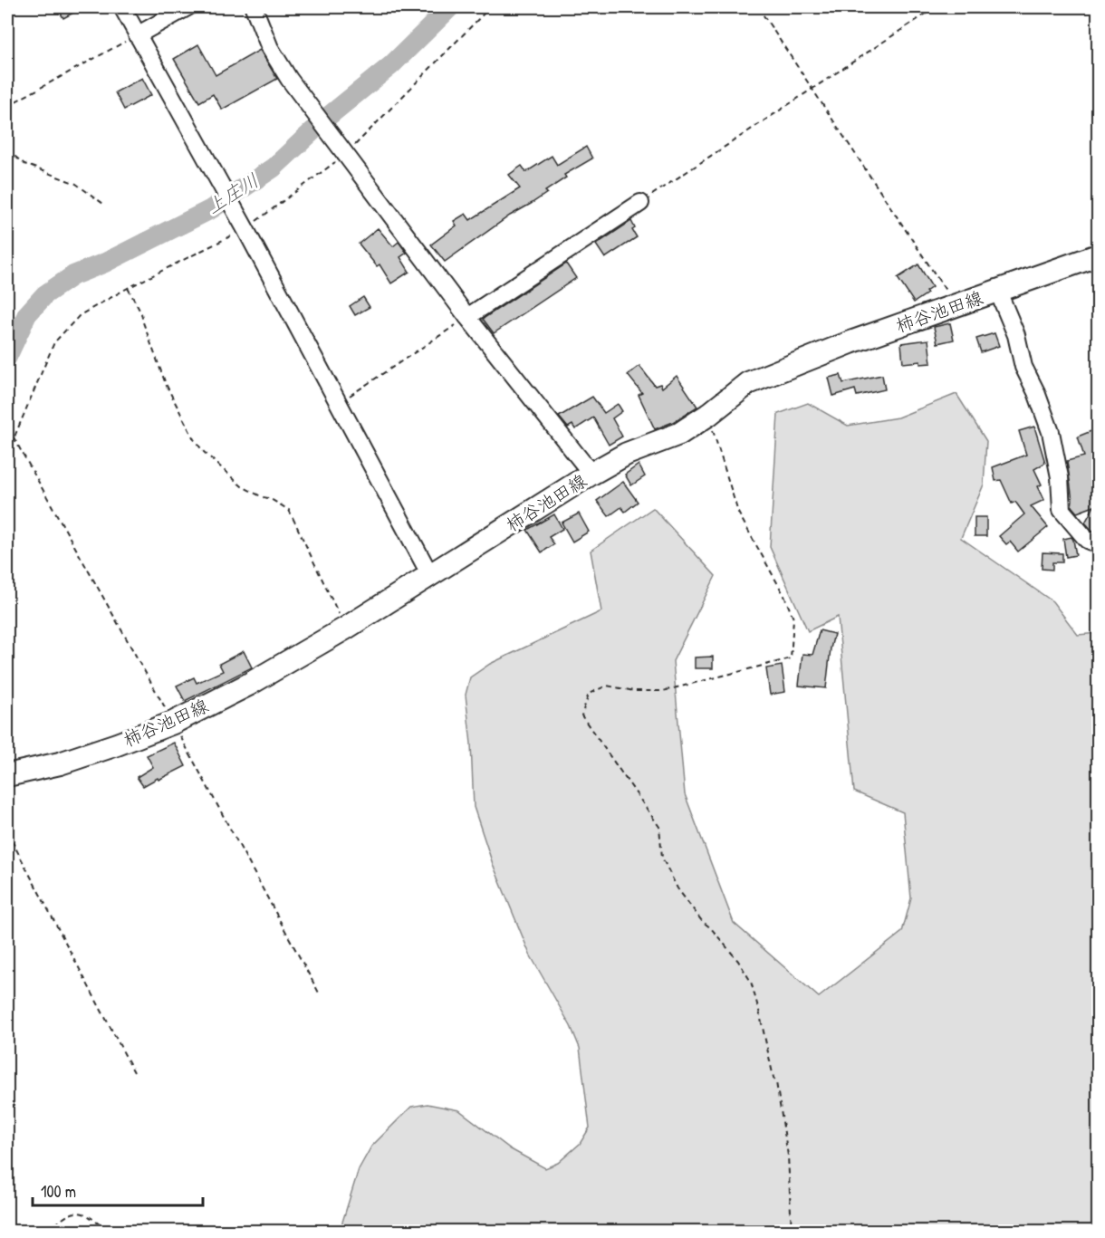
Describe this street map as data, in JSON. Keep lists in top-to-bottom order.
{
  "streets": {
    "main road": ["柿谷池田線"]
  },
  "water": ["上庄川"],
  "scale_bar": "100 m"
}
